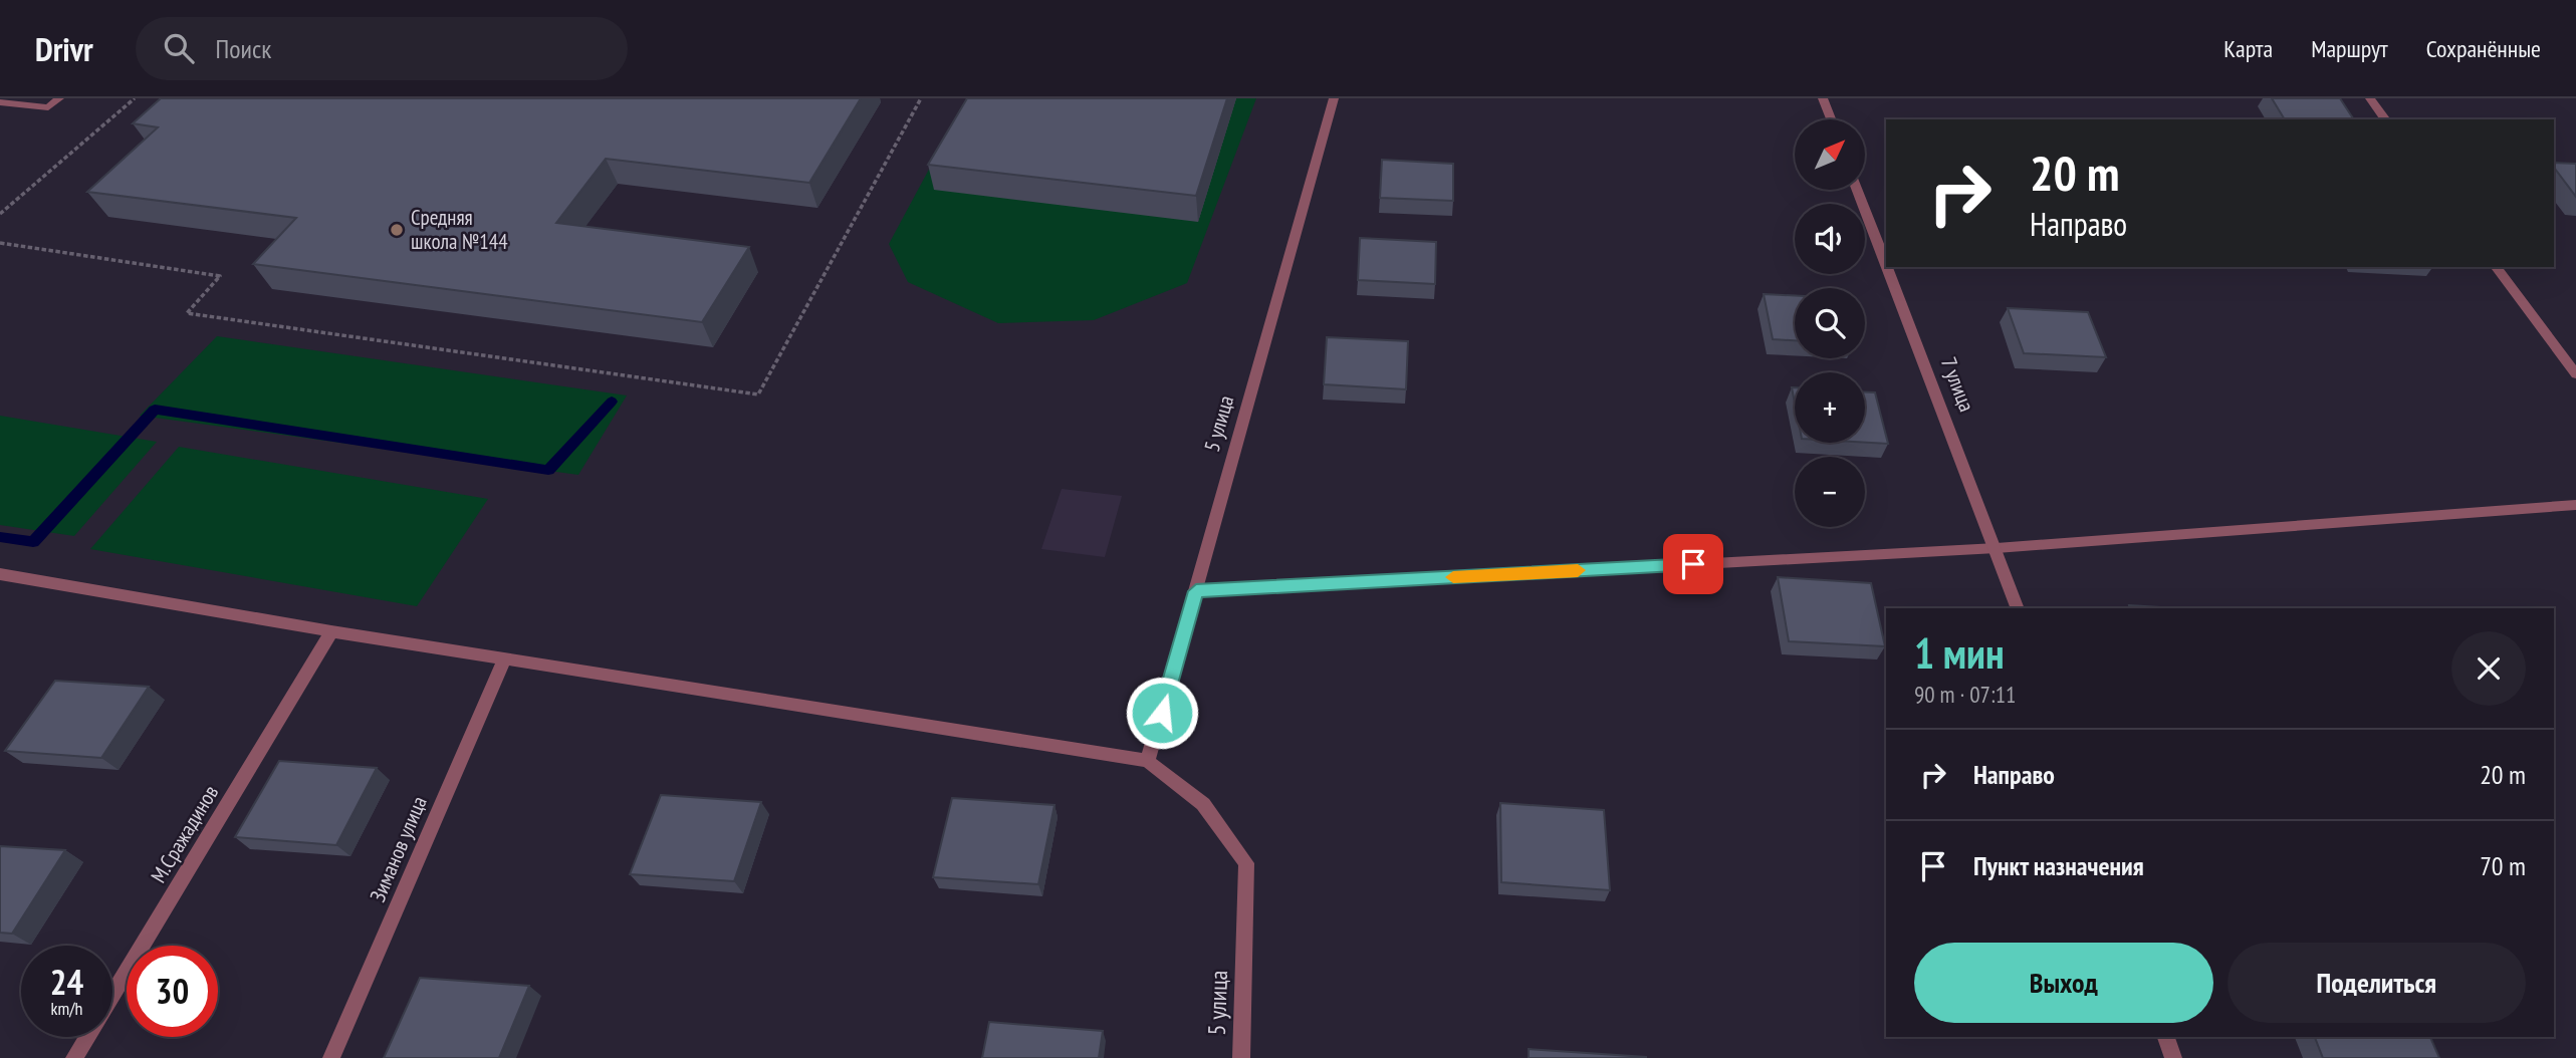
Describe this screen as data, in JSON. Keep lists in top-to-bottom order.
{
  "streets": {
    "street": [
      "7 улица",
      "5 улица",
      "М.Сражадинов",
      "Зиманов улица"
    ]
  },
  "places": ["Средняя школа №144"],
  "north": "top right",
  "page": {
    "header": "Drivr",
    "search": "Поиск",
    "nav": ["Карта", "Маршрут", "Сохранённые"],
    "map_buttons": ["+", "−"],
    "turn": ["20 m", "Направо"],
    "heading": ["1 мин", "90 m · 07:11"],
    "list": [
      {
        "name": "Направо",
        "value": "20 m"
      },
      {
        "name": "Пункт назначения",
        "value": "70 m"
      }
    ],
    "buttons": ["Выход", "Поделиться"],
    "speed": "24 km/h",
    "limit": "30"
  }
}
